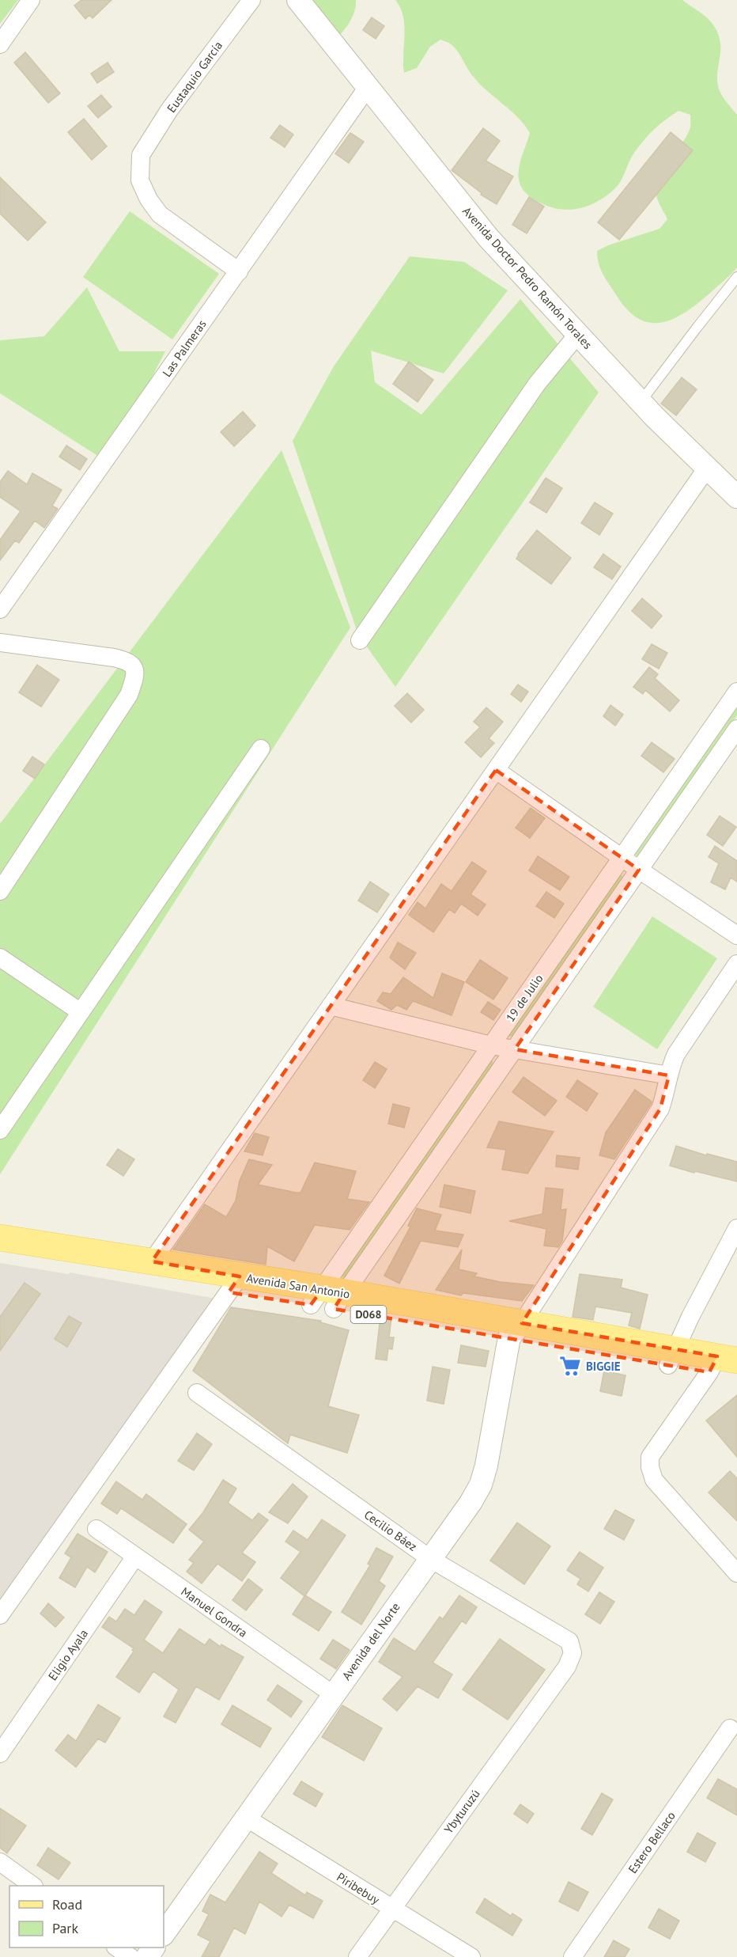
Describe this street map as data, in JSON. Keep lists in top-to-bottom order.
{
  "streets": {
    "main road": ["Avenida San Antonio", "D068"],
    "street": [
      "Eustaquio García",
      "Avenida Doctor Pedro Ramón Torales",
      "Las Palmeras",
      "19 de Julio",
      "Cecilio Báez",
      "Manuel Gondra",
      "Avenida del Norte",
      "Eligio Ayala",
      "Ybyturuzú",
      "Estero Bellaco",
      "Piribebuy"
    ]
  },
  "crossings": [
    ["Eustaquio García", "Las Palmeras"],
    ["Avenida Doctor Pedro Ramón Torales", "Las Palmeras"],
    ["19 de Julio", "Avenida San Antonio"],
    ["Avenida San Antonio", "Avenida del Norte"],
    ["Cecilio Báez", "Avenida del Norte"],
    ["Cecilio Báez", "Ybyturuzú"],
    ["Manuel Gondra", "Avenida del Norte"],
    ["Manuel Gondra", "Eligio Ayala"],
    ["Avenida del Norte", "Piribebuy"],
    ["Ybyturuzú", "Piribebuy"]
  ],
  "places": {
    "supermarket": ["BIGGIE"]
  },
  "legend": ["Road", "Park"]
}
